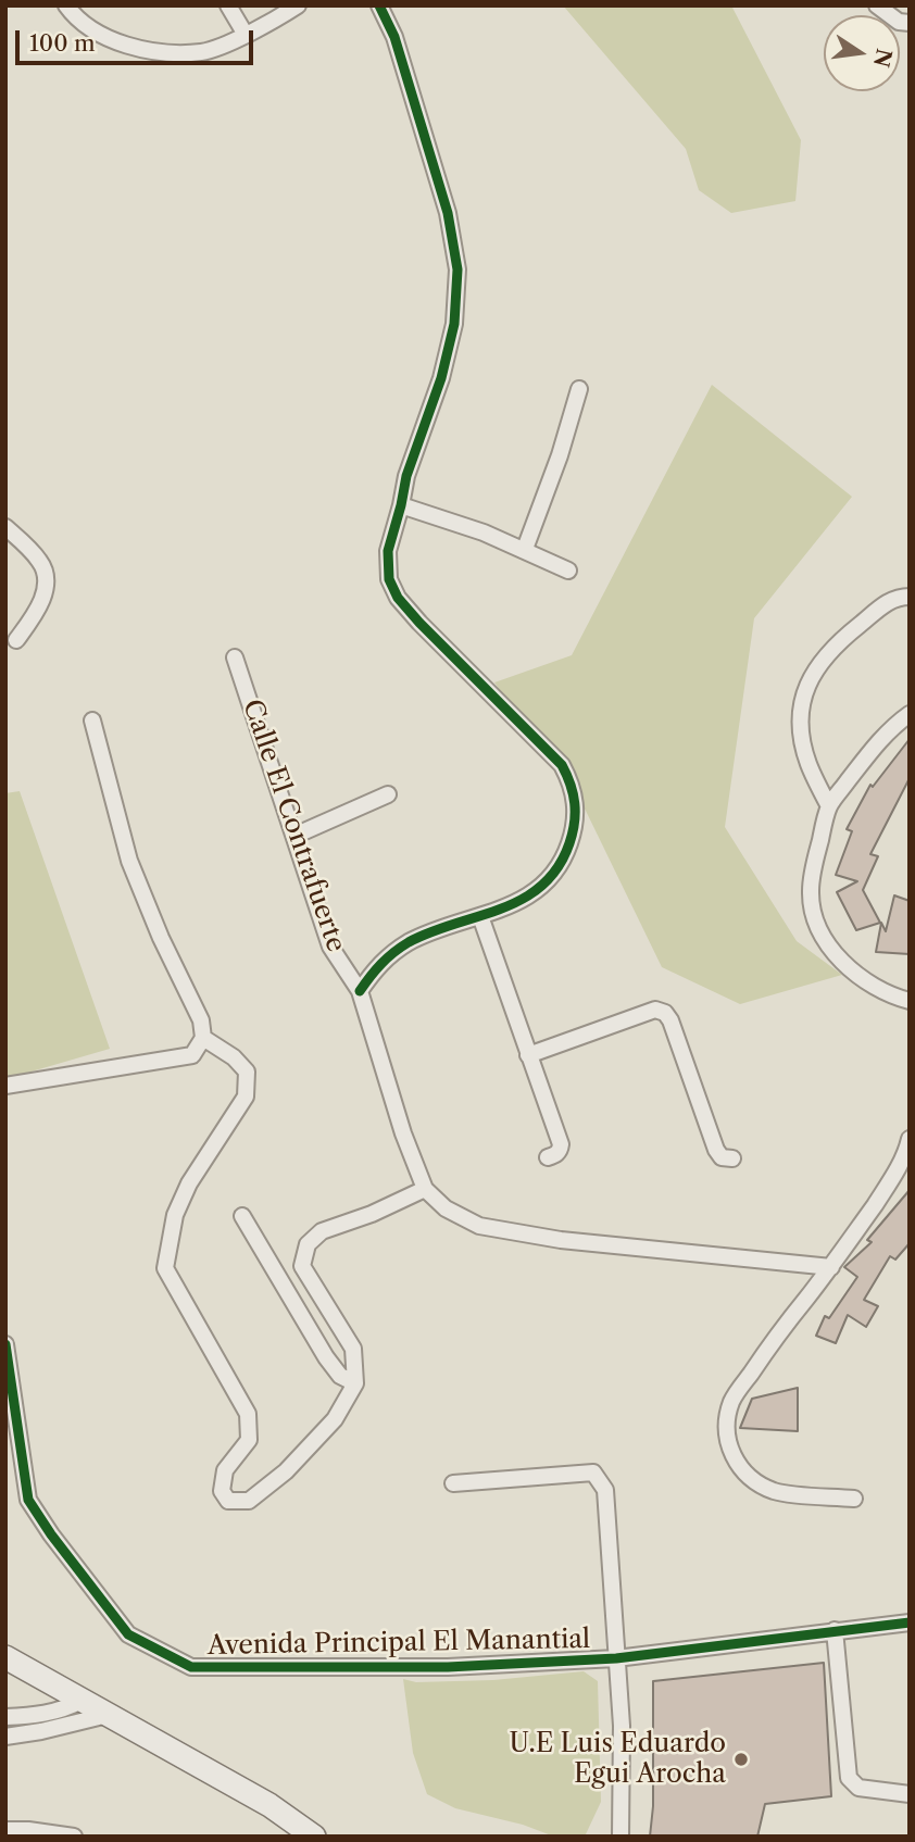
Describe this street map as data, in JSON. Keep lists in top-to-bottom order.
{
  "streets": {
    "street": ["Calle El Contrafuerte", "Avenida Principal El Manantial"]
  },
  "places": ["U.E Luis Eduardo Egui Arocha"],
  "scale_bar": "100 m",
  "north": "right"
}
